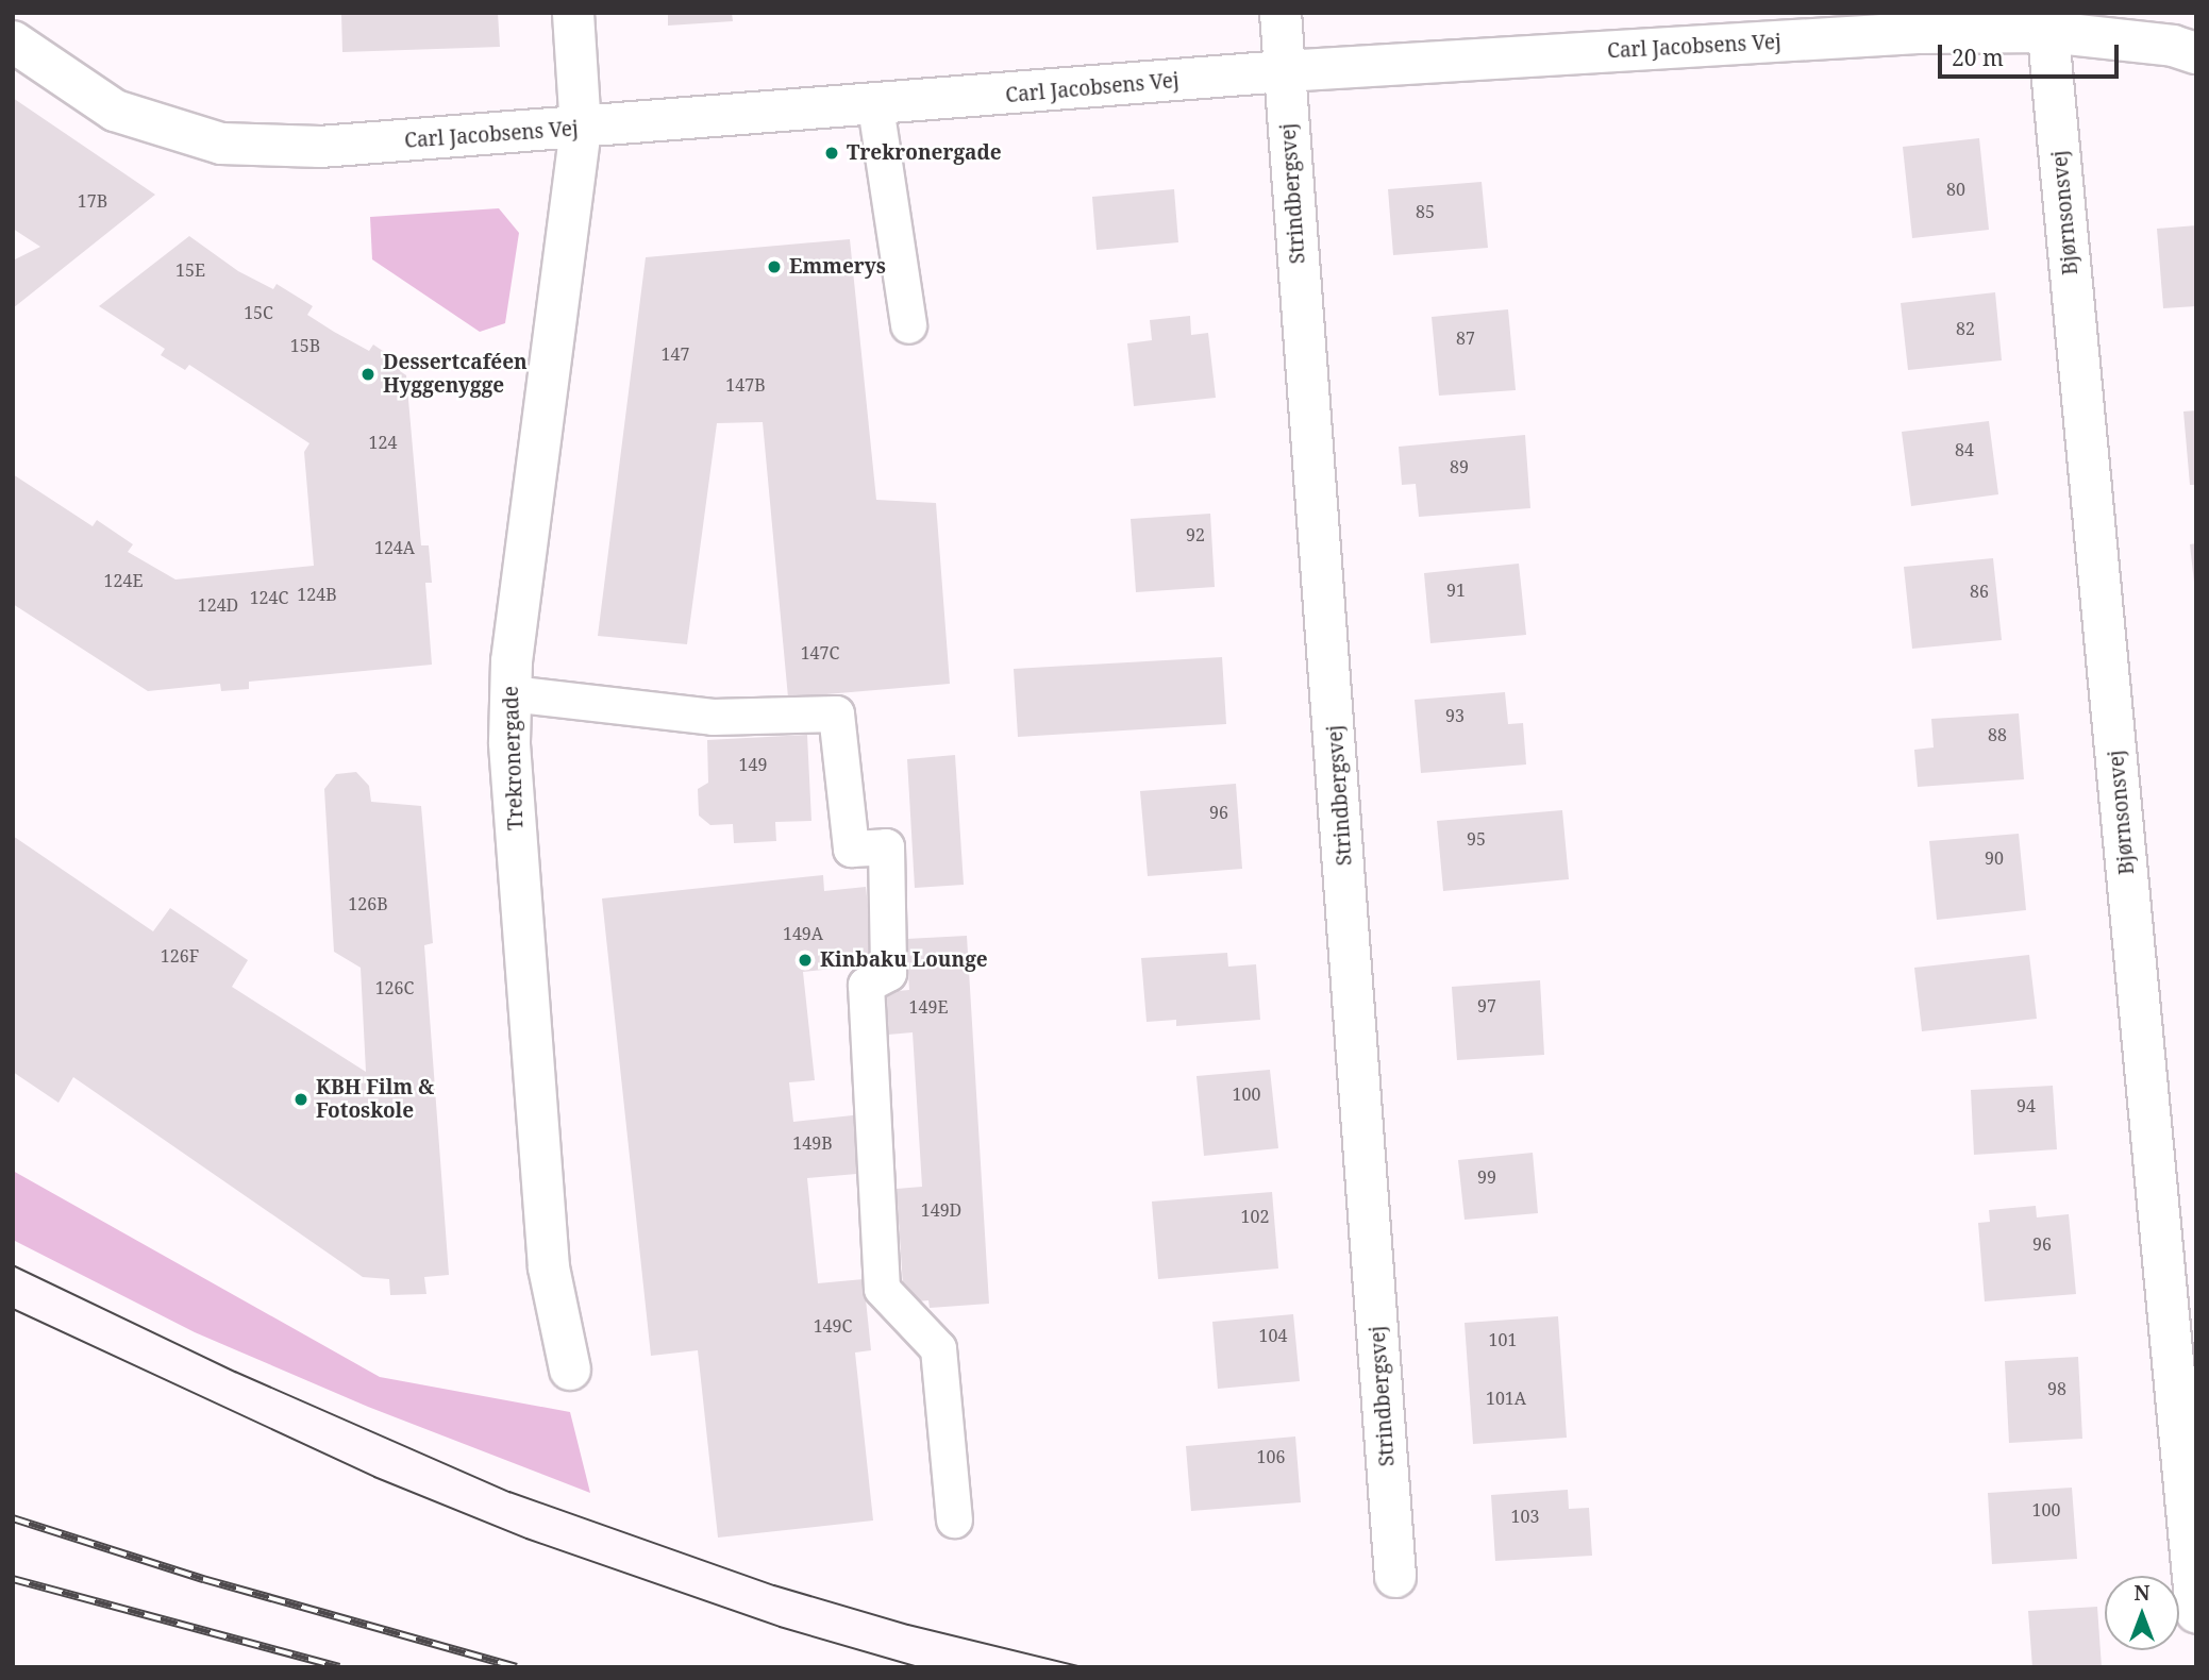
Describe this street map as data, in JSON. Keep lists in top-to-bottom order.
{
  "streets": {
    "street": [
      "Carl Jacobsens Vej",
      "Strindbergsvej",
      "Bjørnsonsvej",
      "Trekronergade"
    ]
  },
  "crossings": [
    ["Carl Jacobsens Vej", "Strindbergsvej"],
    ["Carl Jacobsens Vej", "Bjørnsonsvej"],
    ["Carl Jacobsens Vej", "Trekronergade"]
  ],
  "places": [
    "Trekronergade",
    "Emmerys",
    "Dessertcaféen Hyggenygge",
    "Kinbaku Lounge",
    "KBH Film & Fotoskole"
  ],
  "house_numbers": [
    "80",
    "17B",
    "85",
    "15E",
    "15C",
    "82",
    "87",
    "15B",
    "147",
    "147B",
    "124",
    "84",
    "89",
    "92",
    "124A",
    "124E",
    "91",
    "86",
    "124B",
    "124C",
    "124D",
    "147C",
    "93",
    "88",
    "149",
    "96",
    "95",
    "90",
    "126B",
    "149A",
    "126F",
    "126C",
    "97",
    "149E",
    "100",
    "94",
    "149B",
    "99",
    "149D",
    "102",
    "96",
    "149C",
    "104",
    "101",
    "98",
    "101A",
    "106",
    "100",
    "103"
  ],
  "scale_bar": "20 m",
  "north": "top"
}
